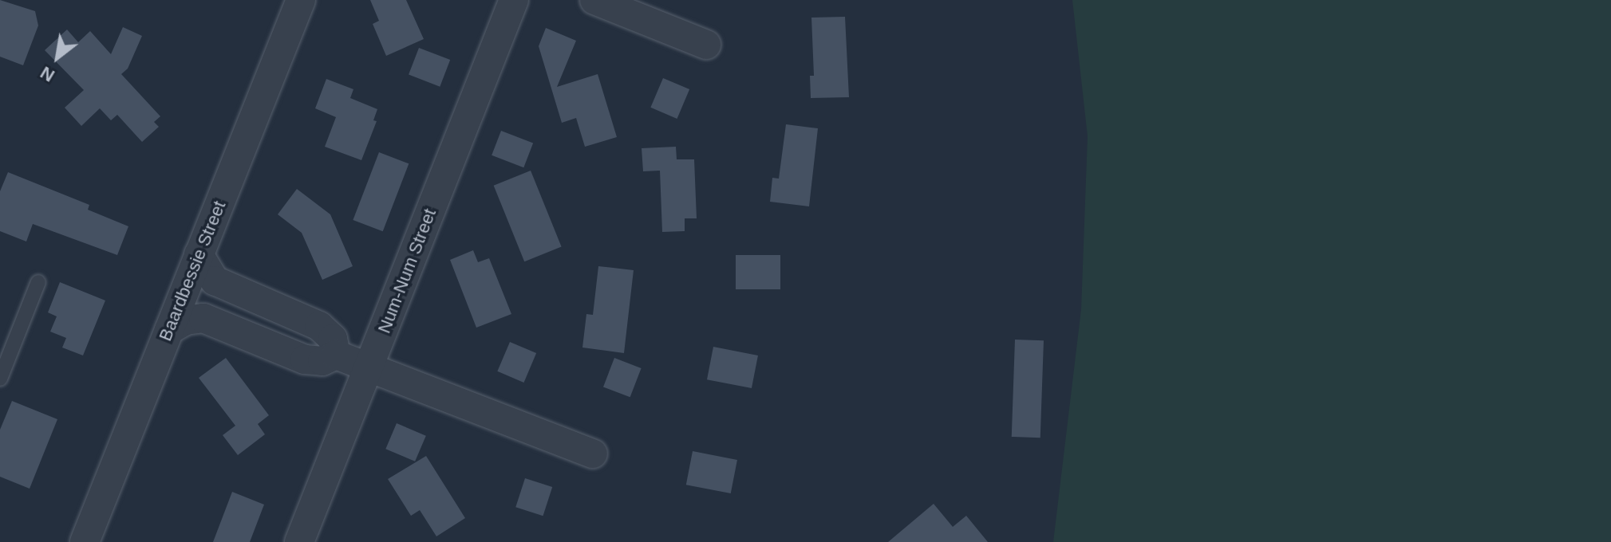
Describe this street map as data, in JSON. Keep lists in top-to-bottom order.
{
  "streets": {
    "street": ["Baardbessie Street", "Num-Num Street"]
  },
  "north": "bottom left"
}
